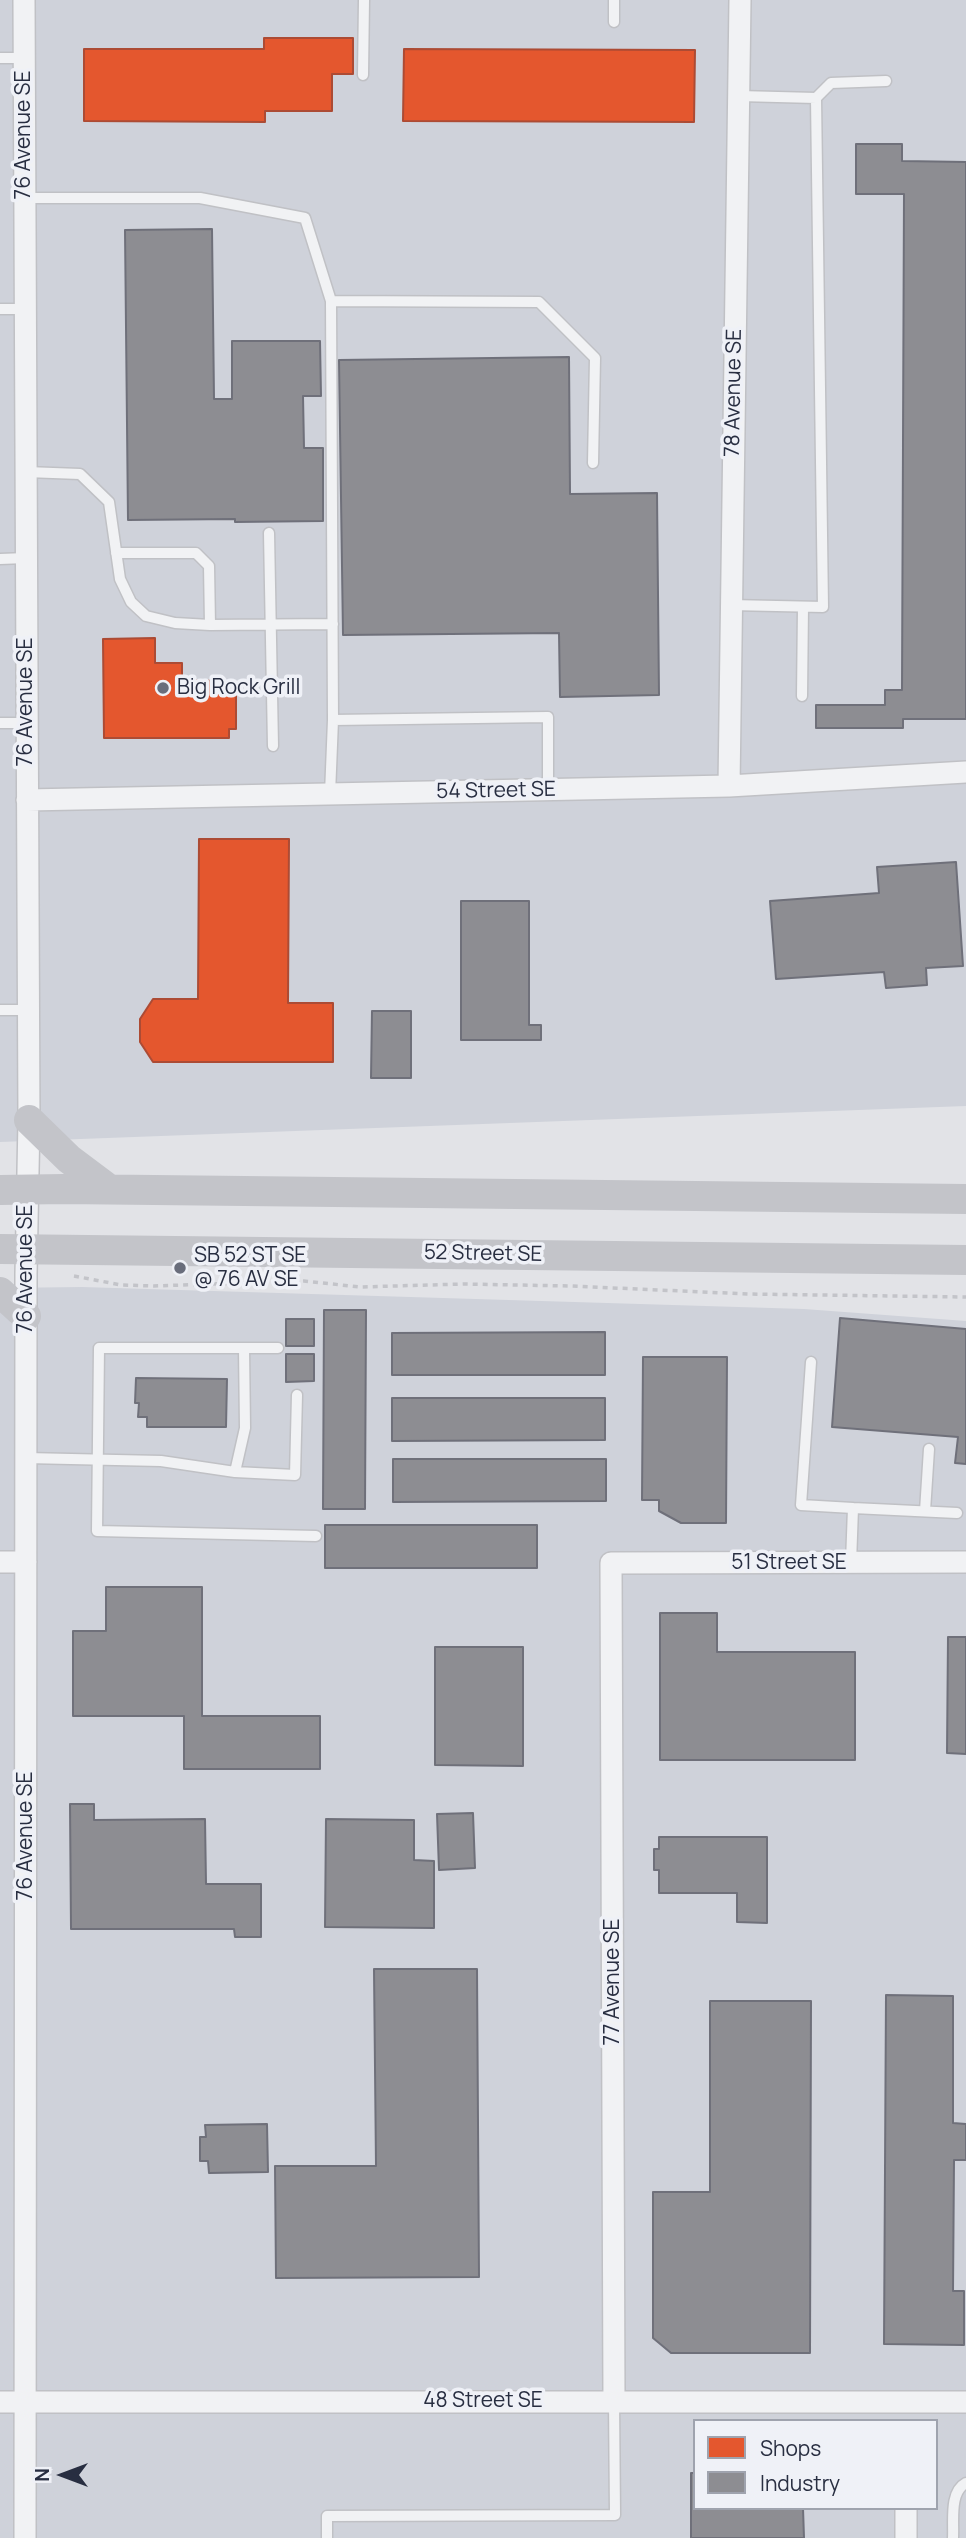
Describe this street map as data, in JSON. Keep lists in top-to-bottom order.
{
  "streets": {
    "main road": ["52 Street SE"],
    "street": [
      "76 Avenue SE",
      "78 Avenue SE",
      "54 Street SE",
      "51 Street SE",
      "77 Avenue SE",
      "48 Street SE"
    ]
  },
  "crossings": [
    ["76 Avenue SE", "54 Street SE"],
    ["76 Avenue SE", "52 Street SE"],
    ["76 Avenue SE", "48 Street SE"],
    ["78 Avenue SE", "54 Street SE"],
    ["51 Street SE", "77 Avenue SE"],
    ["77 Avenue SE", "48 Street SE"]
  ],
  "places": ["Big Rock Grill", "SB 52 ST SE @ 76 AV SE"],
  "legend": ["Shops", "Industry"],
  "north": "left"
}
